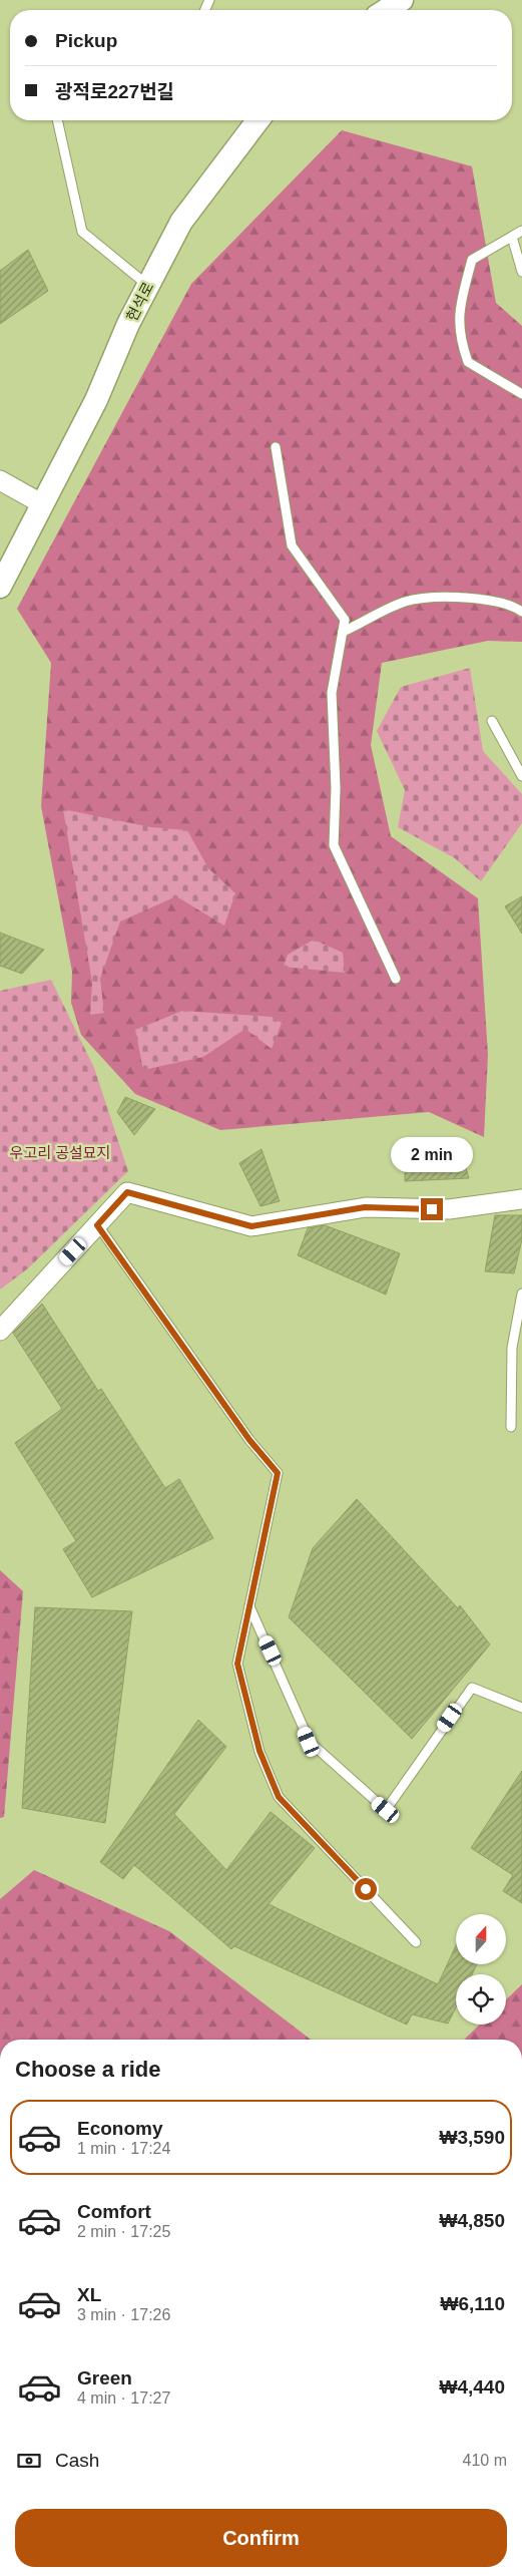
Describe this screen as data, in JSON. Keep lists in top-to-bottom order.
{
  "streets": {
    "street": ["현석로"]
  },
  "parks": ["우고리 공설묘지"],
  "north": "top",
  "page": {
    "banner": ["Pickup", "광적로227번길"],
    "bubble": "2 min",
    "heading": "Choose a ride",
    "list": [
      {
        "name": "Economy",
        "note": "1 min · 17:24",
        "value": "₩3,590"
      },
      {
        "name": "Comfort",
        "note": "2 min · 17:25",
        "value": "₩4,850"
      },
      {
        "name": "XL",
        "note": "3 min · 17:26",
        "value": "₩6,110"
      },
      {
        "name": "Green",
        "note": "4 min · 17:27",
        "value": "₩4,440"
      }
    ],
    "pay": ["Cash", "410 m"],
    "buttons": "Confirm"
  }
}
